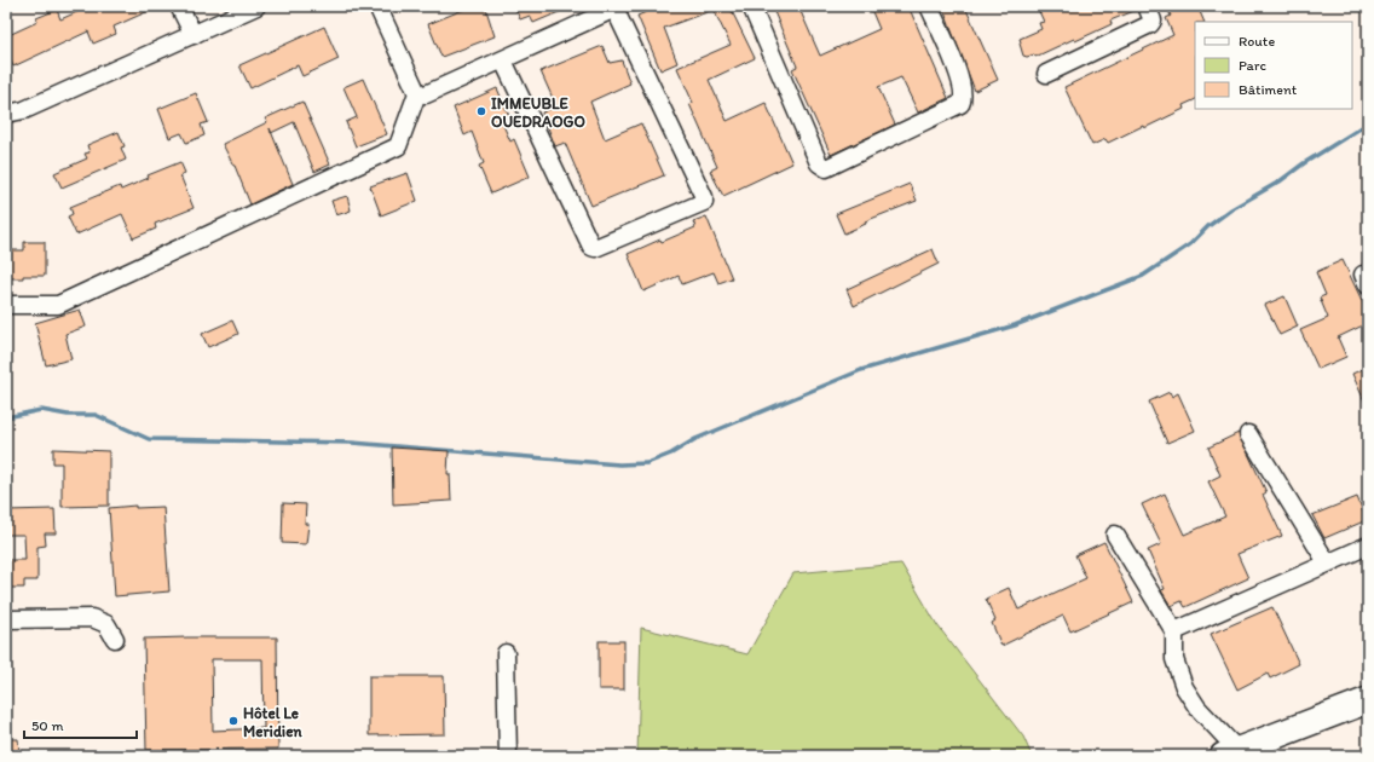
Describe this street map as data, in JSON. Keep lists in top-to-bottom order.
{
  "places": ["IMMEUBLE OUEDRAOGO", "Hôtel Le Meridien"],
  "legend": ["Route", "Parc", "Bâtiment"],
  "scale_bar": "50 m"
}
